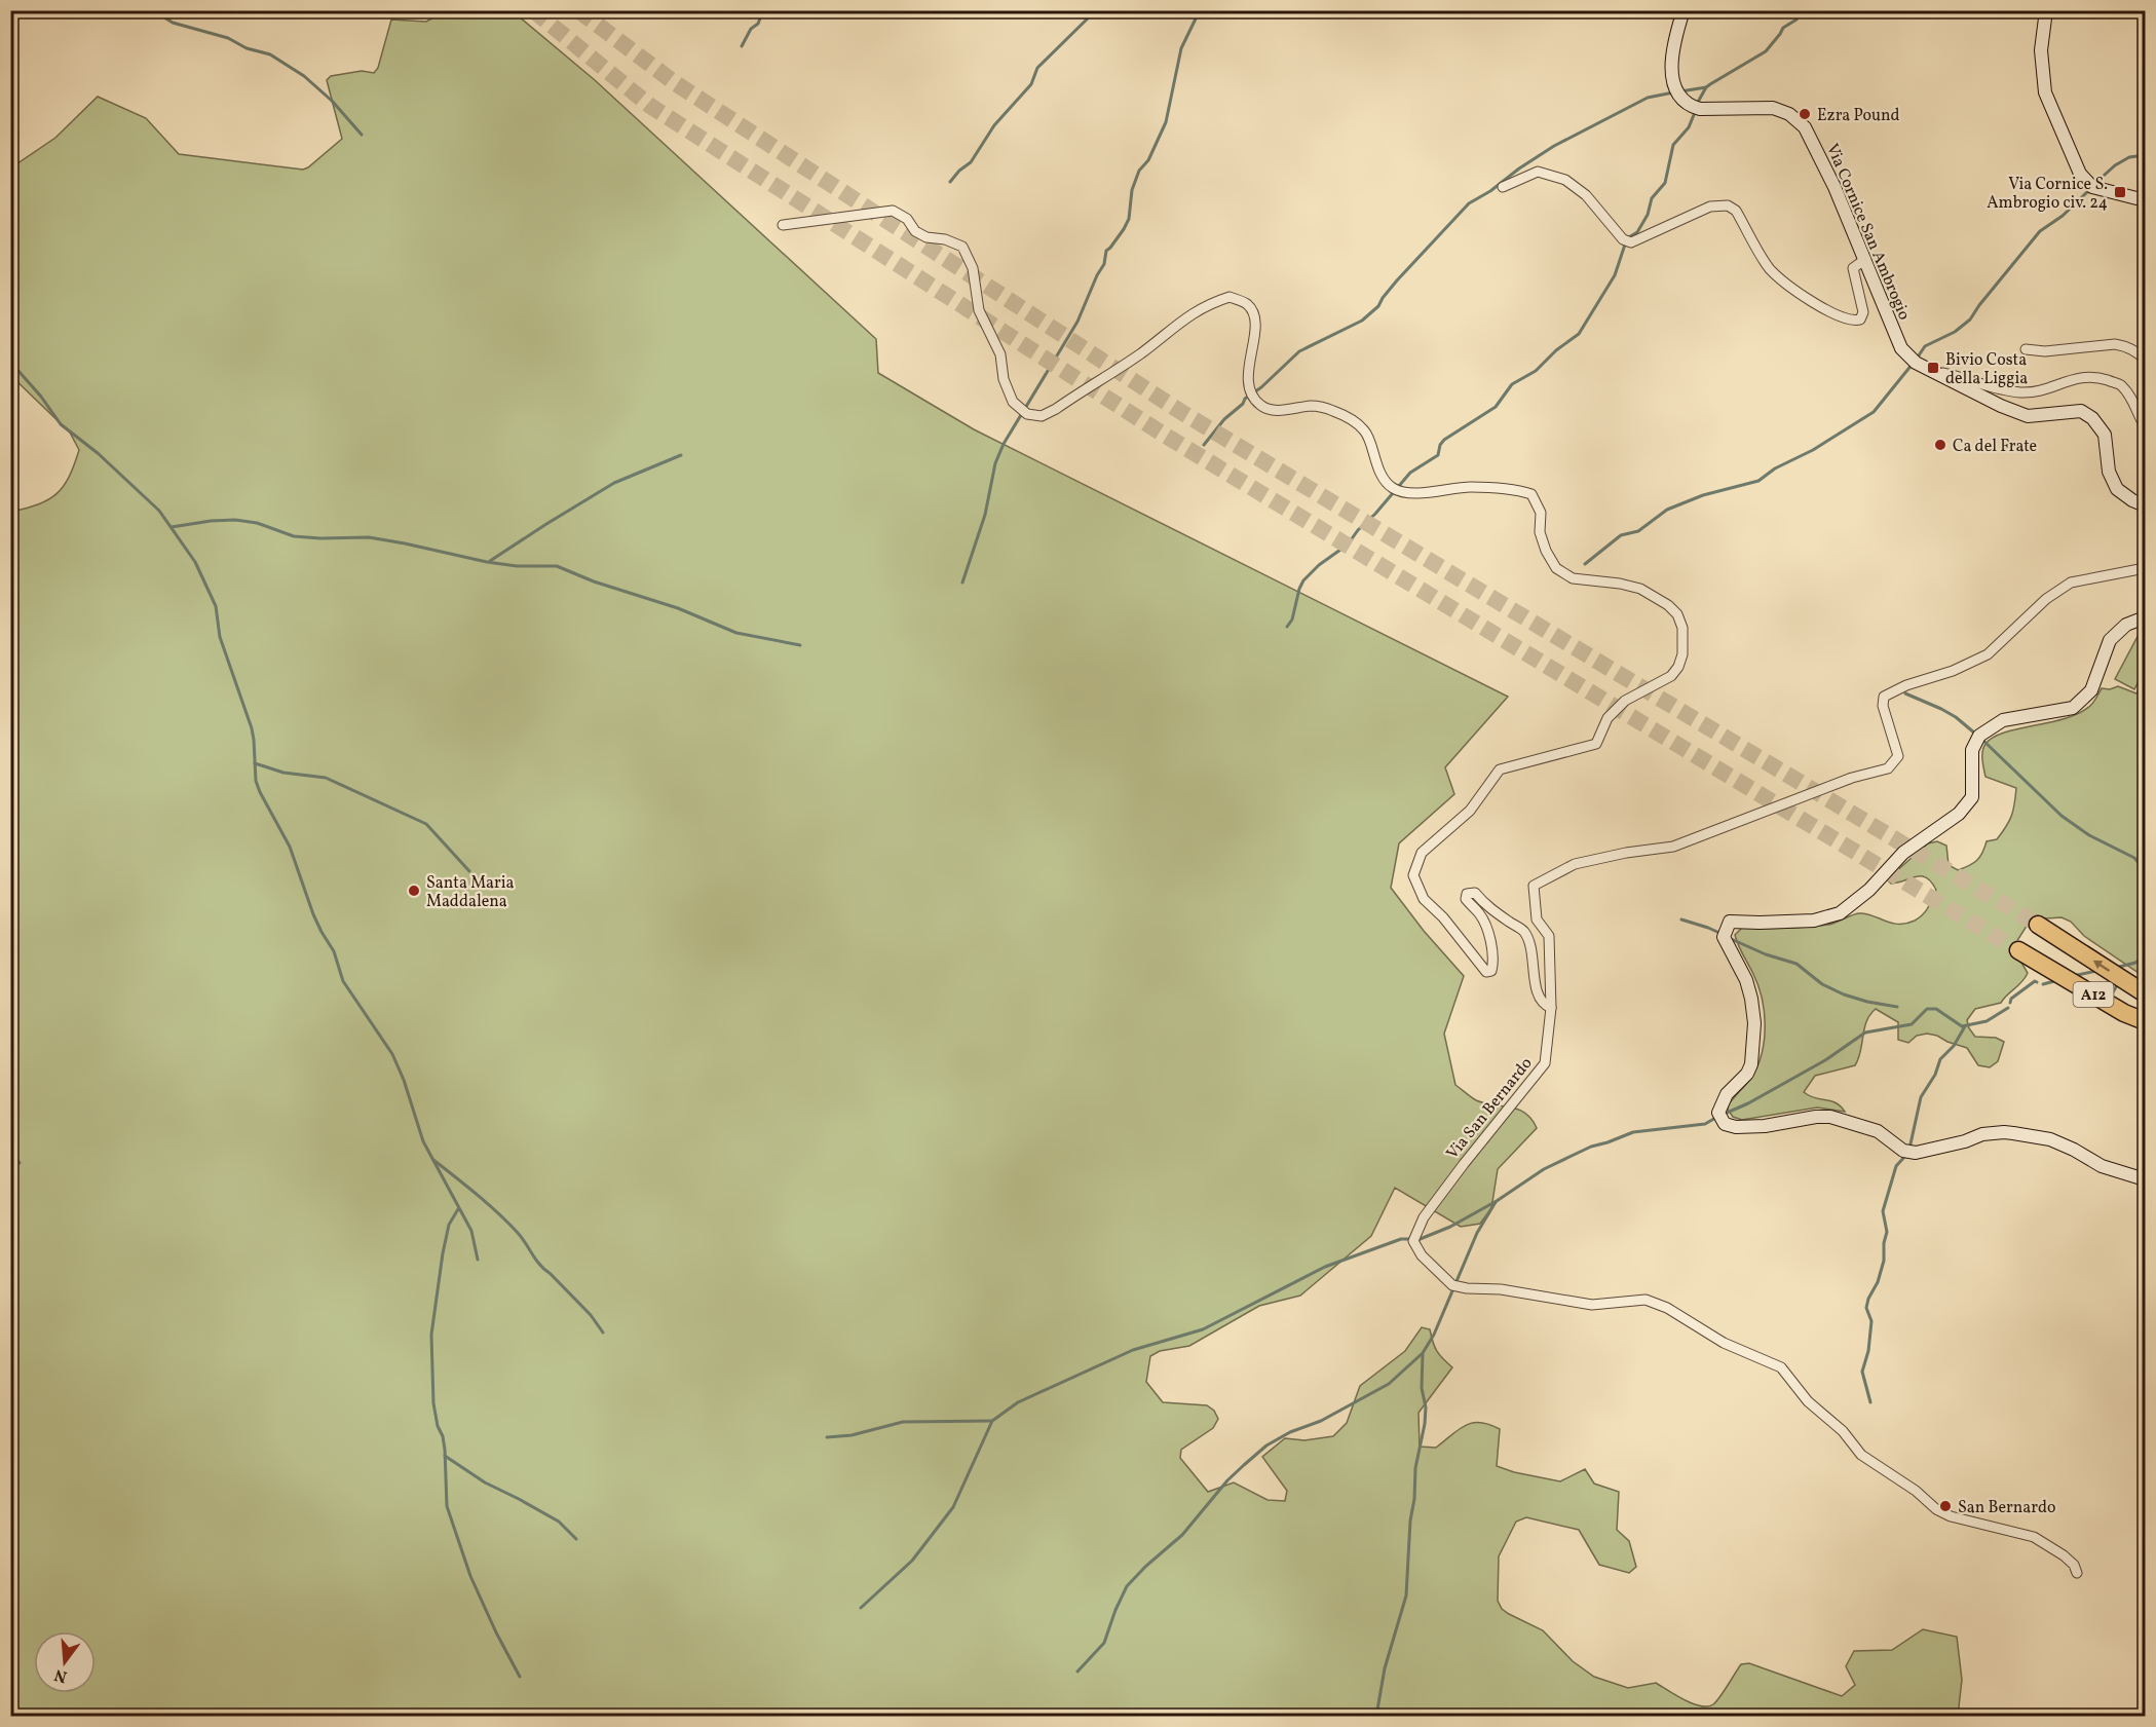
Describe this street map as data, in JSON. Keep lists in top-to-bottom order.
{
  "streets": {
    "highway": ["A12"],
    "street": ["Via Cornice San Ambrogio", "Via San Bernardo"]
  },
  "places": {
    "other": [
      "Ezra Pound",
      "Ca del Frate",
      "Santa Maria Maddalena",
      "San Bernardo"
    ],
    "transit": ["Via Cornice S. Ambrogio civ. 24", "Bivio Costa della Liggia"]
  },
  "north": "bottom"
}
